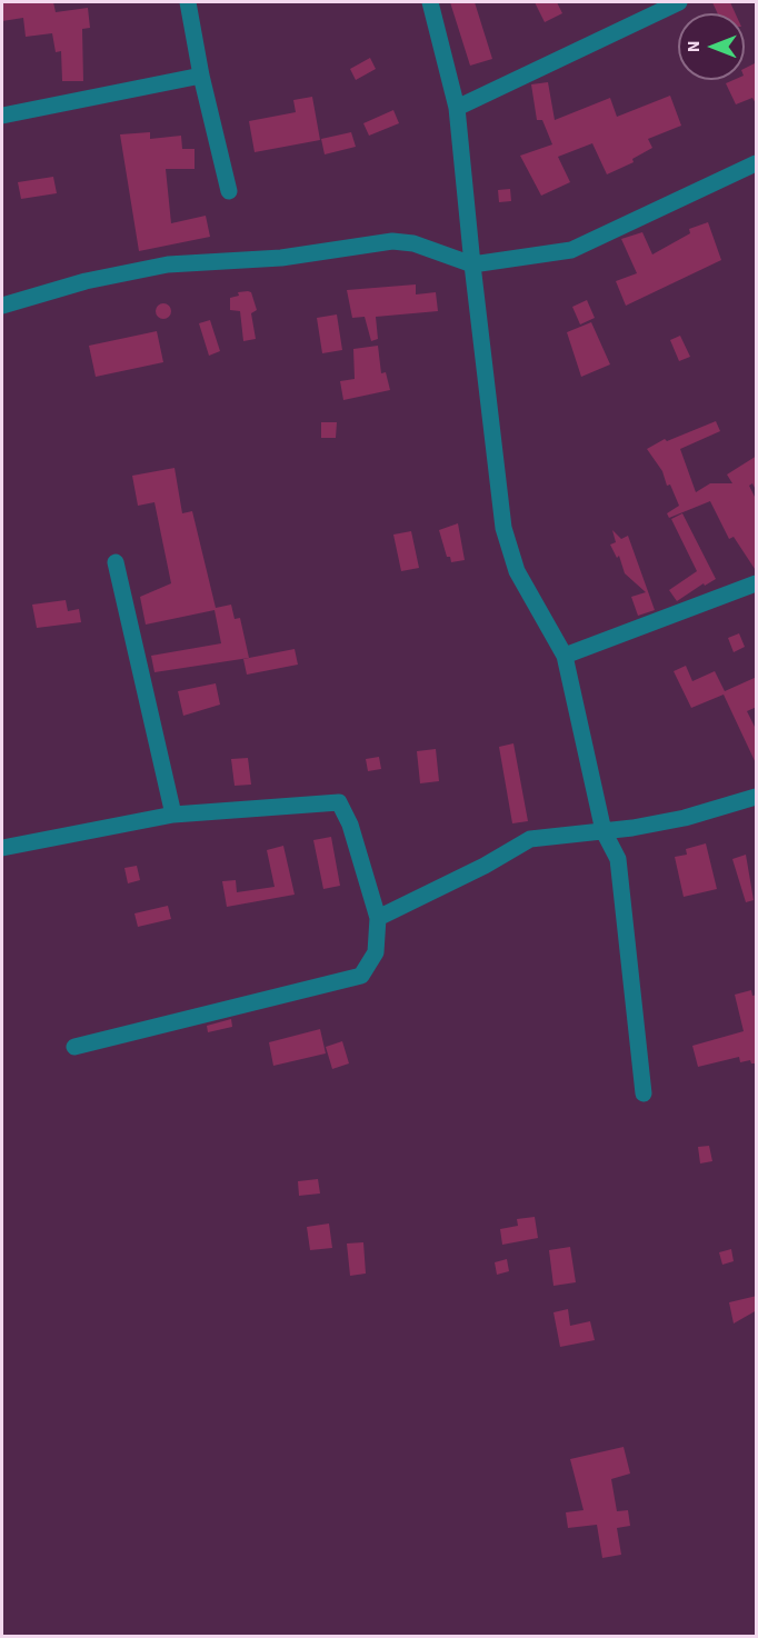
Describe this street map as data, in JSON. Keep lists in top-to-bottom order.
{
  "north": "left"
}
